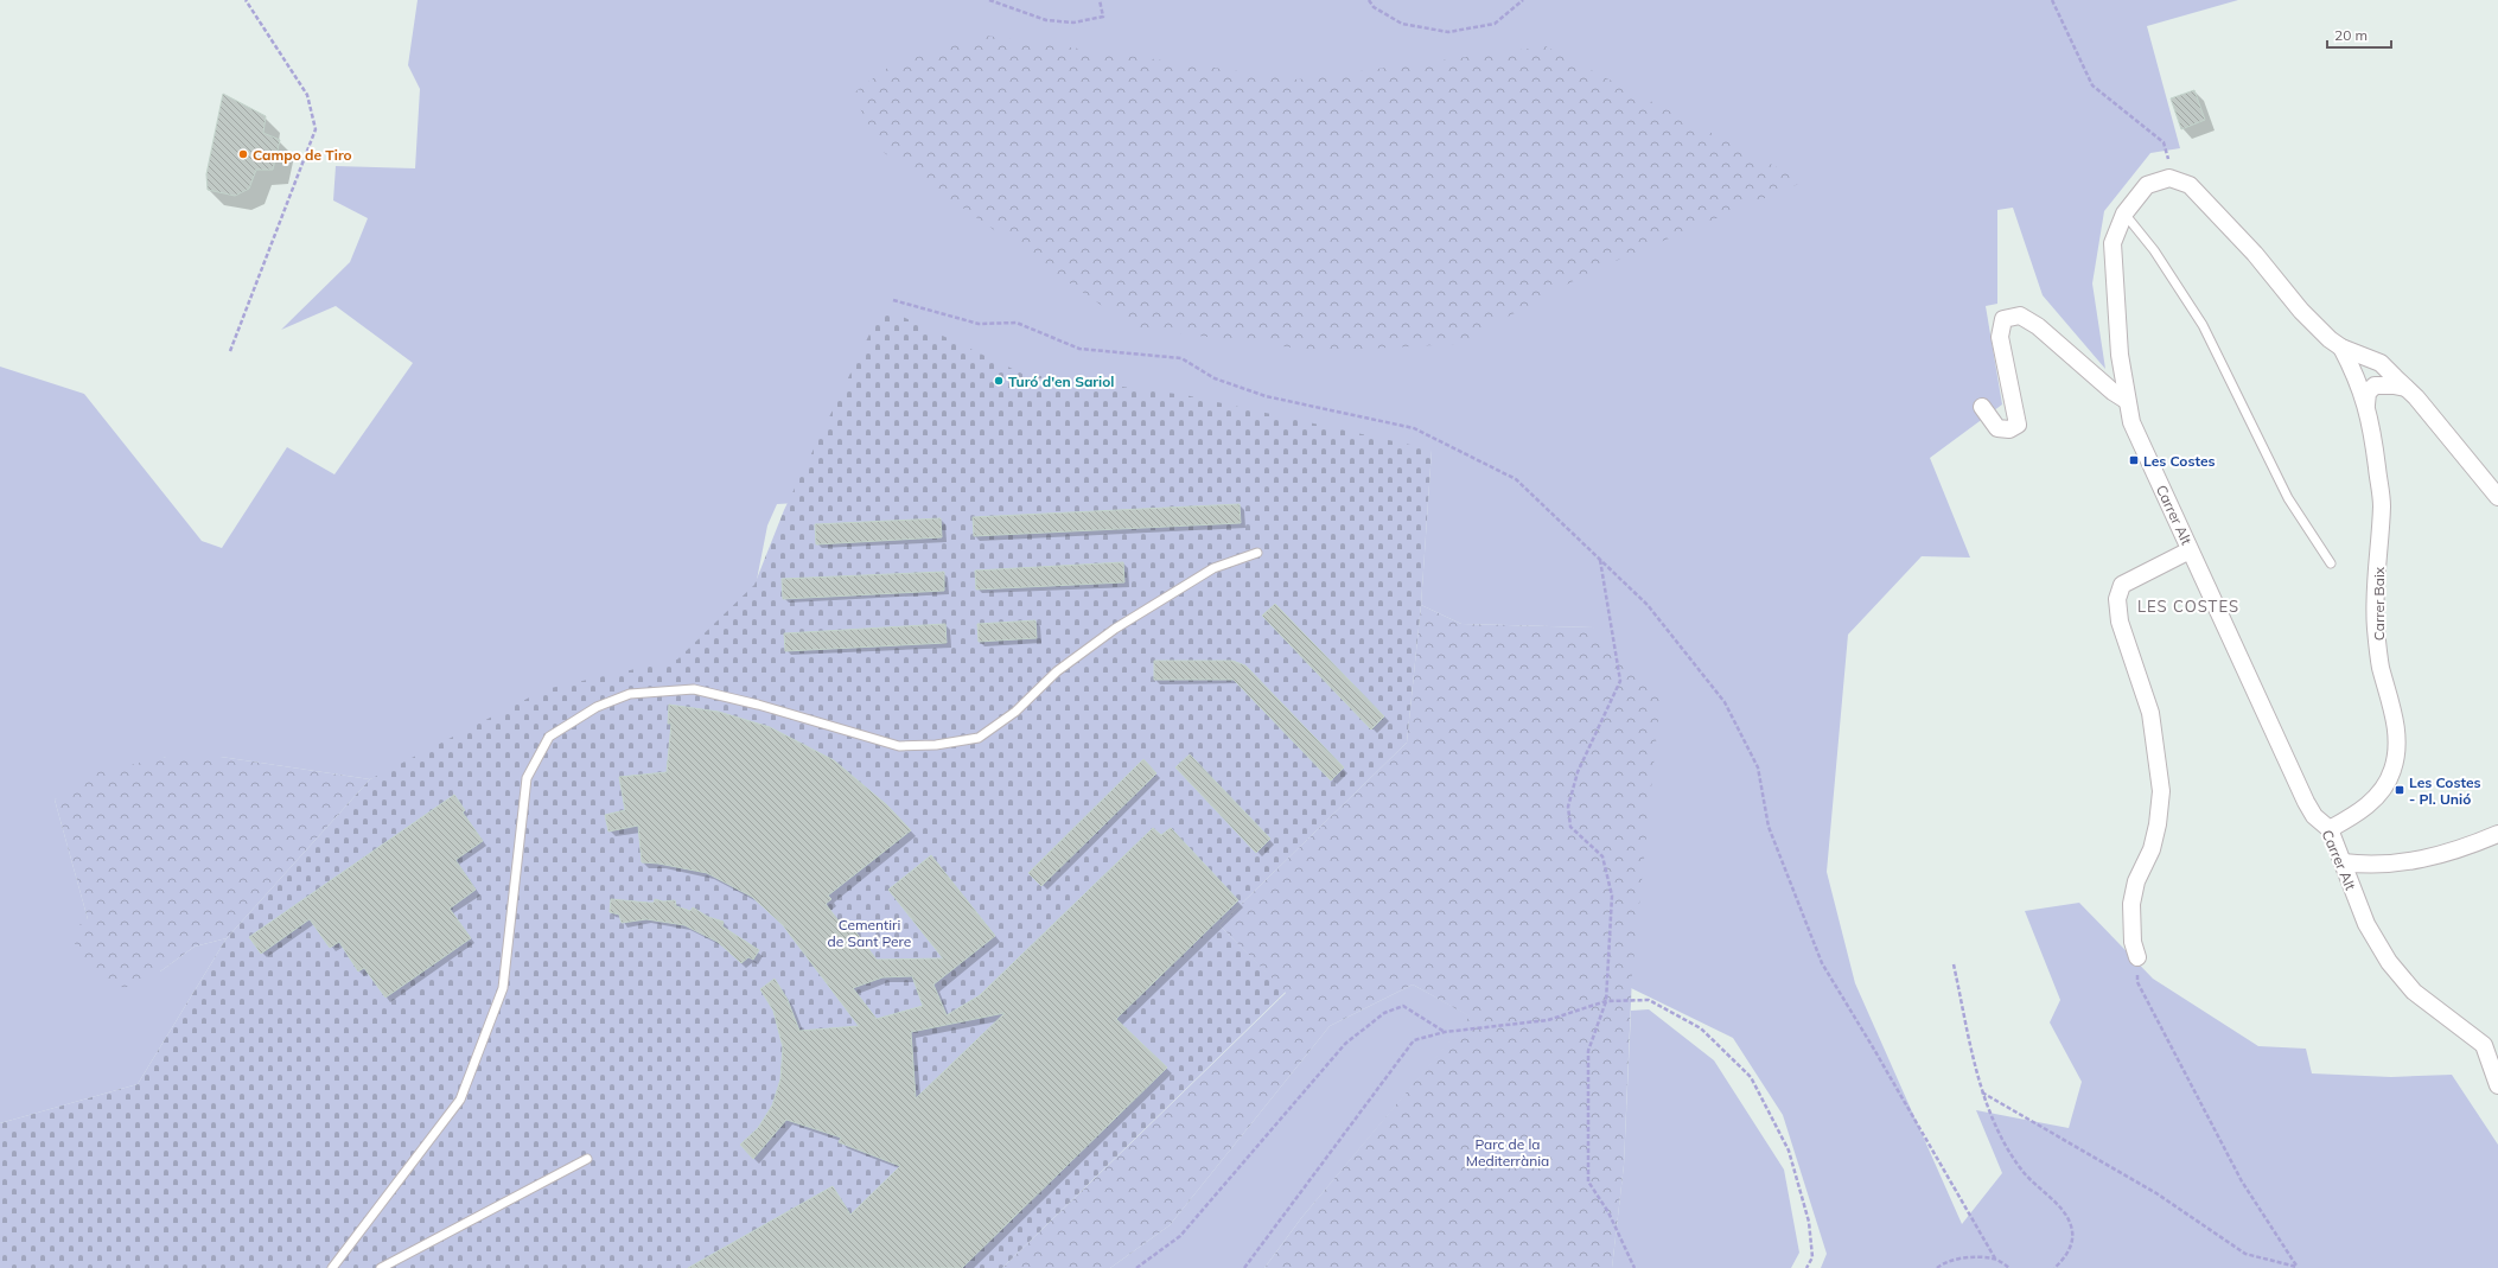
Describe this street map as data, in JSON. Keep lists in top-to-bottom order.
{
  "streets": {
    "street": ["Carrer Alt", "Carrer Baix"]
  },
  "crossings": [
    ["Carrer Alt", "Carrer Baix"]
  ],
  "districts": ["LES COSTES"],
  "parks": ["Cementiri de Sant Pere", "Parc de la Mediterrània"],
  "places": {
    "other": ["Campo de Tiro", "Turó d'en Sariol"],
    "transit": ["Les Costes", "Les Costes - Pl. Unió"]
  },
  "scale_bar": "20 m"
}
